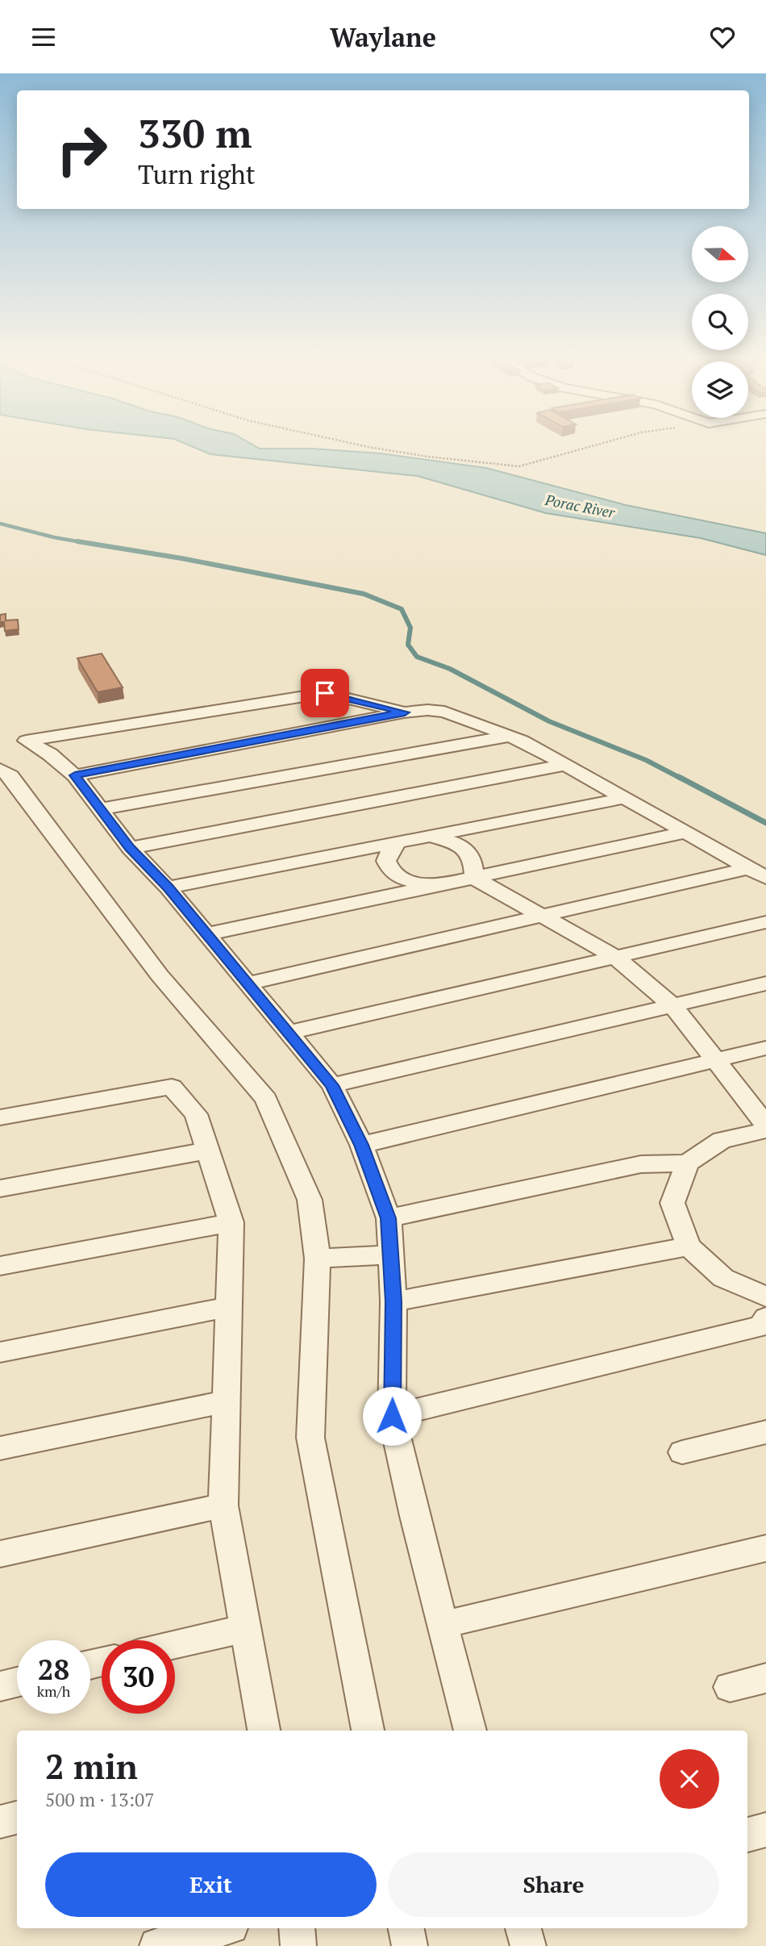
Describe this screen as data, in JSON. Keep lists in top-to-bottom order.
{
  "water": ["Porac River"],
  "north": "right",
  "page": {
    "header": "Waylane",
    "turn": ["330 m", "Turn right"],
    "speed": "28 km/h",
    "limit": "30",
    "heading": ["2 min", "500 m · 13:07"],
    "buttons": ["Exit", "Share"]
  }
}
